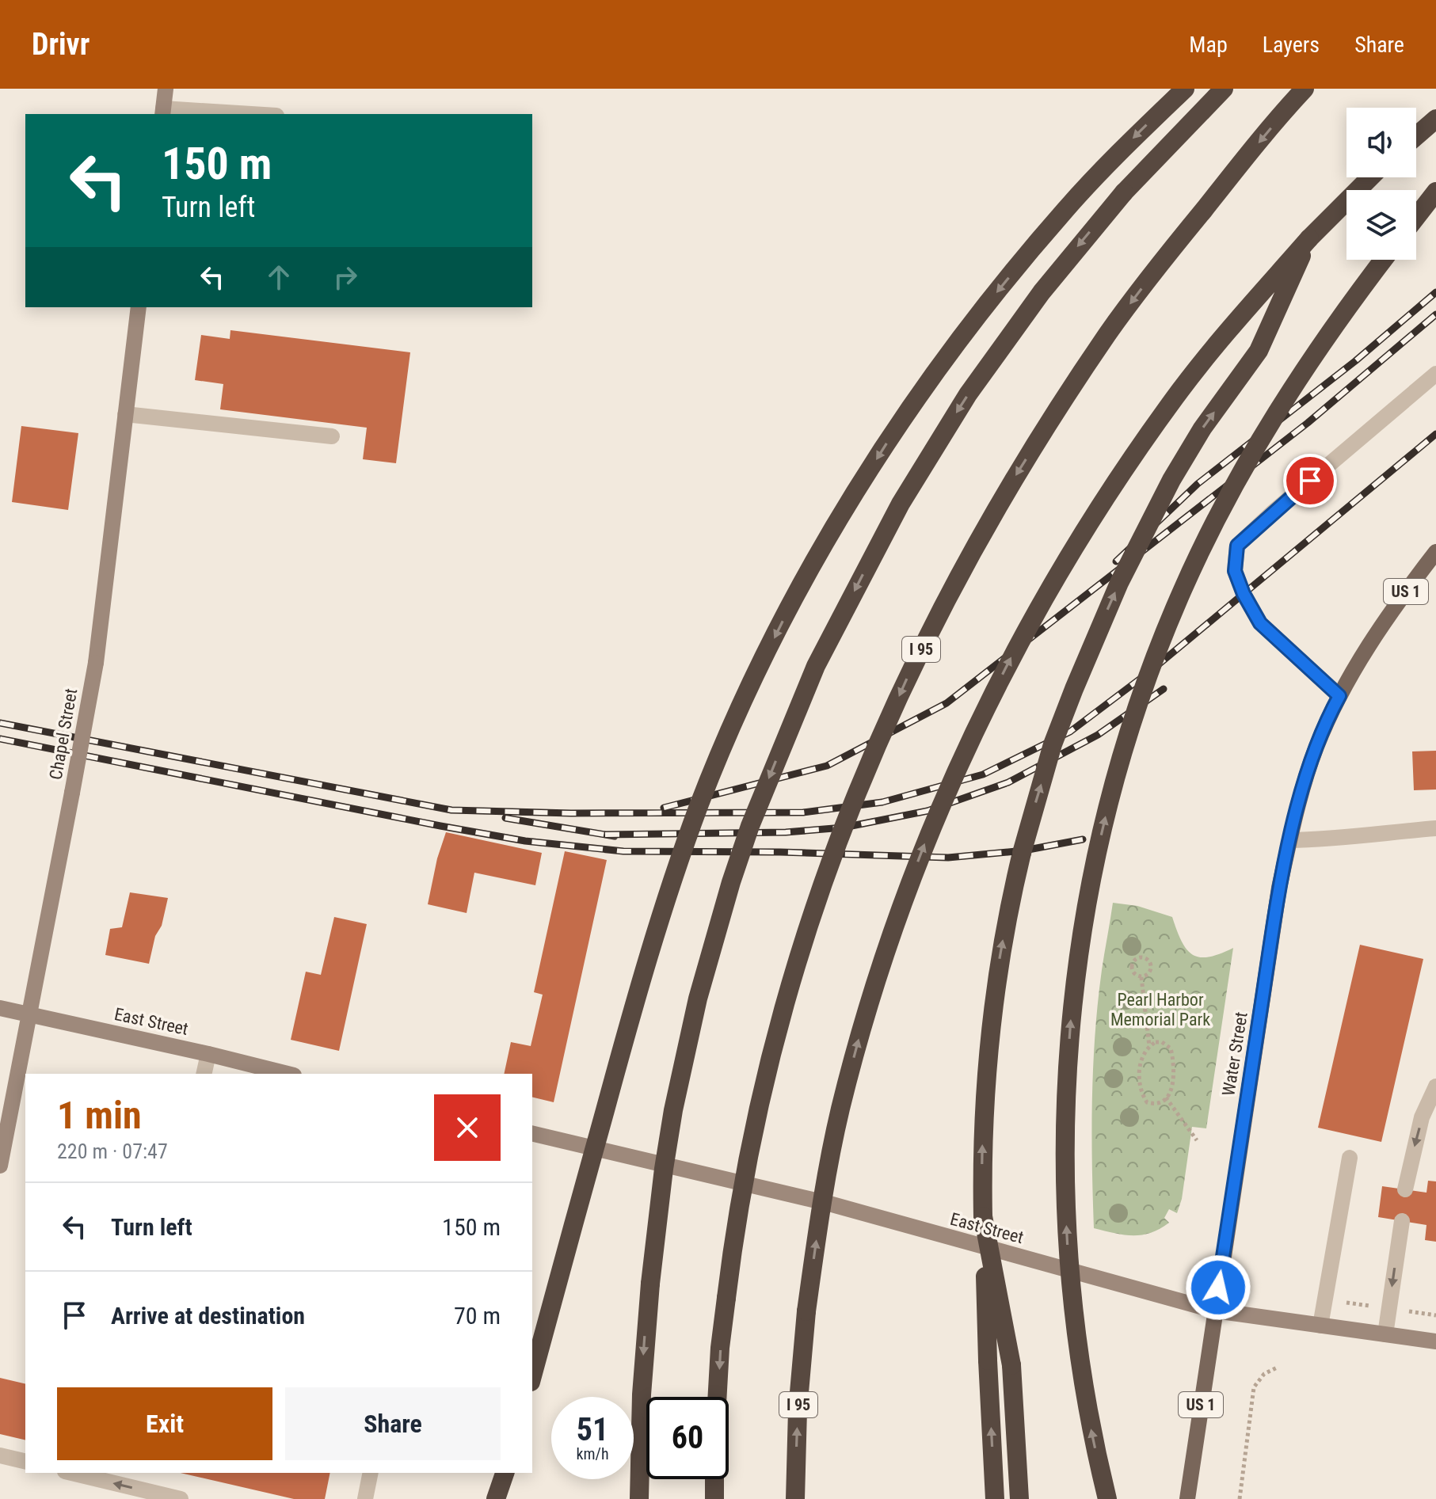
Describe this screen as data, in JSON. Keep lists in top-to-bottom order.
{
  "streets": {
    "highway": ["I 95"],
    "main road": [
      "US 1",
      "Chapel Street",
      "East Street",
      "Water Street"
    ]
  },
  "crossings": [
    ["Chapel Street", "East Street"],
    ["East Street", "Water Street"]
  ],
  "parks": ["Pearl Harbor Memorial Park"],
  "page": {
    "header": "Drivr",
    "nav": ["Map", "Layers", "Share"],
    "turn": ["150 m", "Turn left"],
    "heading": ["1 min", "220 m · 07:47"],
    "list": [
      {
        "name": "Turn left",
        "value": "150 m"
      },
      {
        "name": "Arrive at destination",
        "value": "70 m"
      }
    ],
    "buttons": ["Exit", "Share"],
    "speed": "51 km/h",
    "limit": "60"
  }
}
